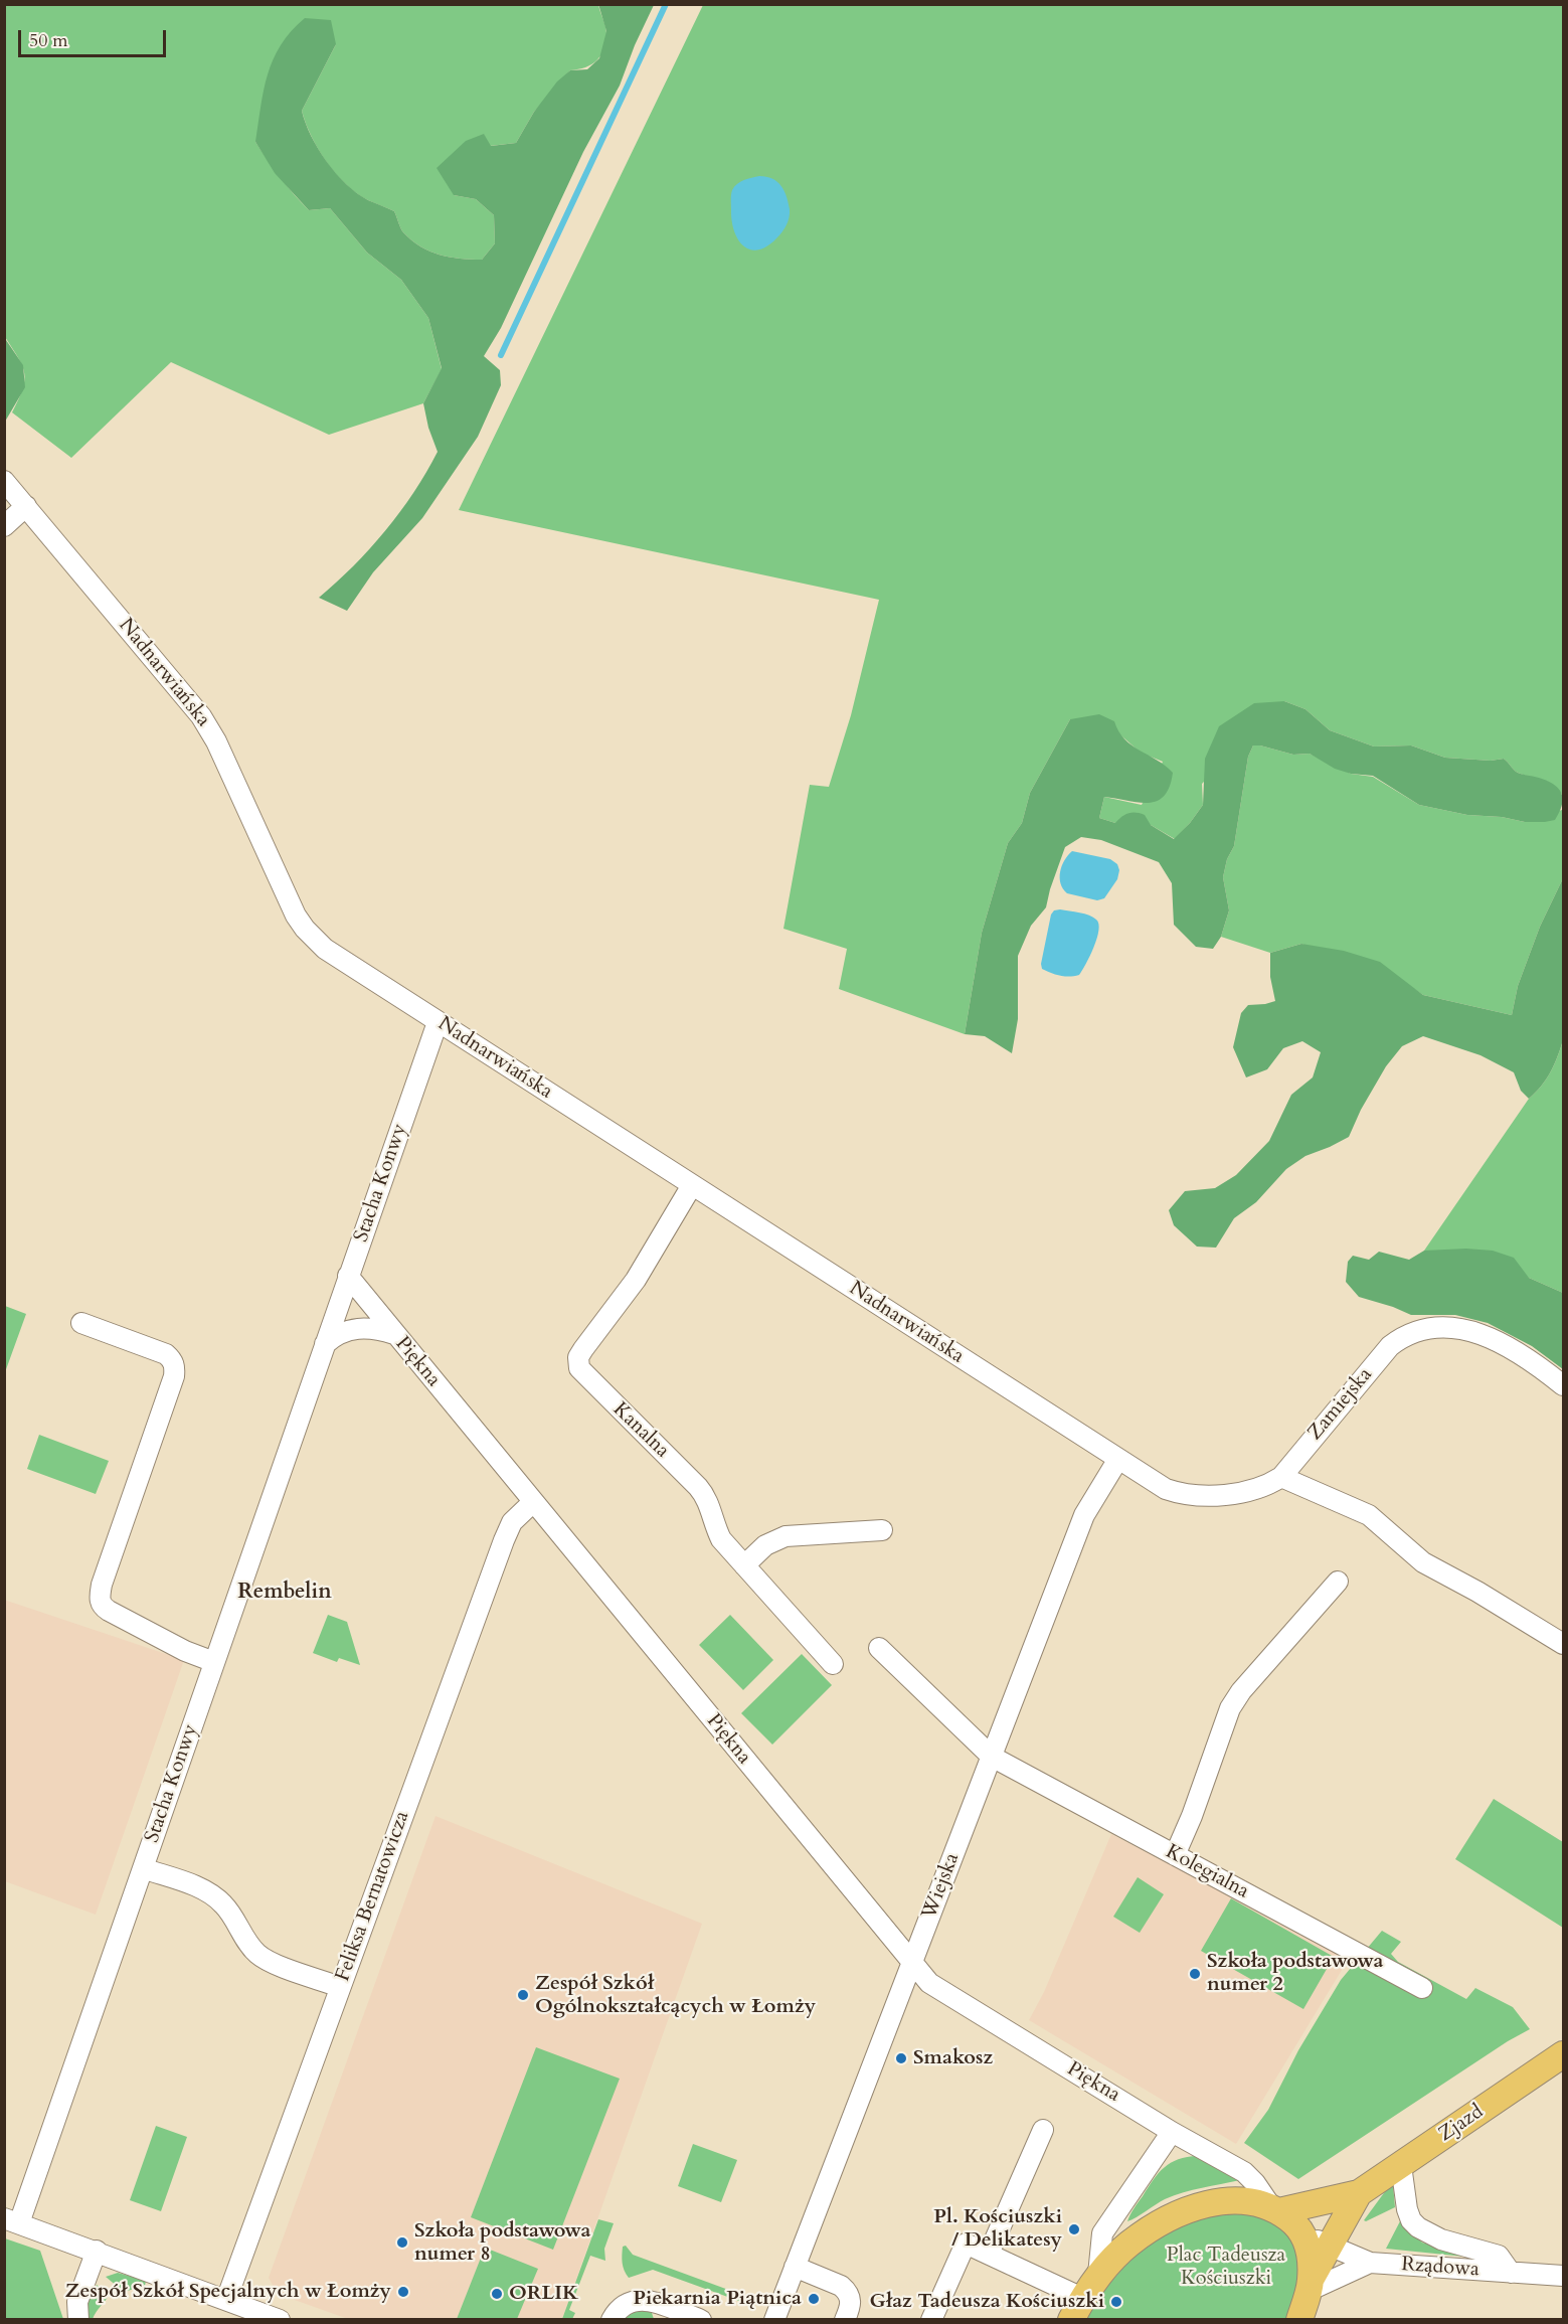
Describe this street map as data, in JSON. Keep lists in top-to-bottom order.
{
  "streets": {
    "main road": ["Zjazd"],
    "street": [
      "Nadnarwiańska",
      "Stacha Konwy",
      "Piękna",
      "Zamiejska",
      "Kanalna",
      "Kolegialna",
      "Wiejska",
      "Feliksa Bernatowicza",
      "Rządowa"
    ]
  },
  "crossings": [
    ["Nadnarwiańska", "Stacha Konwy"],
    ["Nadnarwiańska", "Zamiejska"],
    ["Nadnarwiańska", "Kanalna"],
    ["Nadnarwiańska", "Wiejska"],
    ["Stacha Konwy", "Piękna"],
    ["Piękna", "Wiejska"],
    ["Piękna", "Feliksa Bernatowicza"],
    ["Piękna", "Zjazd"],
    ["Zamiejska", "Wiejska"],
    ["Kolegialna", "Wiejska"],
    ["Zjazd", "Rządowa"]
  ],
  "districts": ["Rembelin"],
  "parks": ["Plac Tadeusza Kościuszki"],
  "places": [
    "Szkoła podstawowa numer 2",
    "Zespół Szkół Ogólnokształcących w Łomży",
    "Smakosz",
    "Pl. Kościuszki / Delikatesy",
    "Szkoła podstawowa numer 8",
    "Zespół Szkół Specjalnych w Łomży",
    "ORLIK",
    "Piekarnia Piątnica",
    "Głaz Tadeusza Kościuszki"
  ],
  "scale_bar": "50 m"
}
